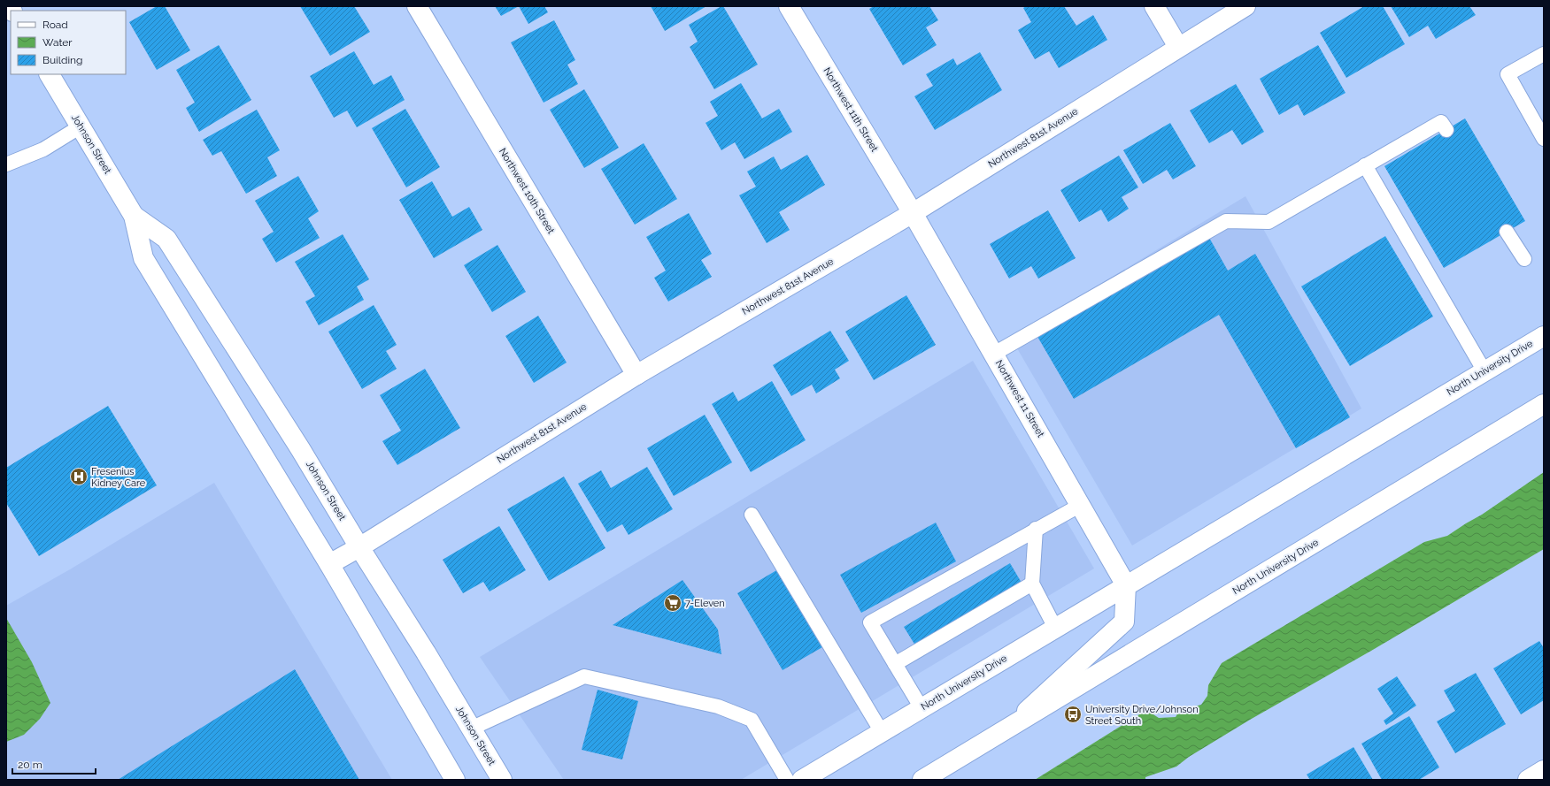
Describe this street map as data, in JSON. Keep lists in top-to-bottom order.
{
  "streets": {
    "street": [
      "Northwest 11th Street",
      "Northwest 81st Avenue",
      "Johnson Street",
      "Northwest 10th Street",
      "North University Drive",
      "Northwest 11 Street"
    ]
  },
  "crossings": [
    ["Northwest 11th Street", "Northwest 81st Avenue"],
    ["Northwest 11th Street", "Northwest 11 Street"],
    ["Northwest 81st Avenue", "Johnson Street"],
    ["Northwest 81st Avenue", "Northwest 10th Street"],
    ["Northwest 81st Avenue", "Northwest 11 Street"],
    ["North University Drive", "Northwest 11 Street"]
  ],
  "places": {
    "hospital": ["Fresenius Kidney Care"],
    "supermarket": ["7-Eleven"],
    "bus stop": ["University Drive/Johnson Street South"]
  },
  "legend": ["Road", "Water", "Building"],
  "scale_bar": "20 m"
}
